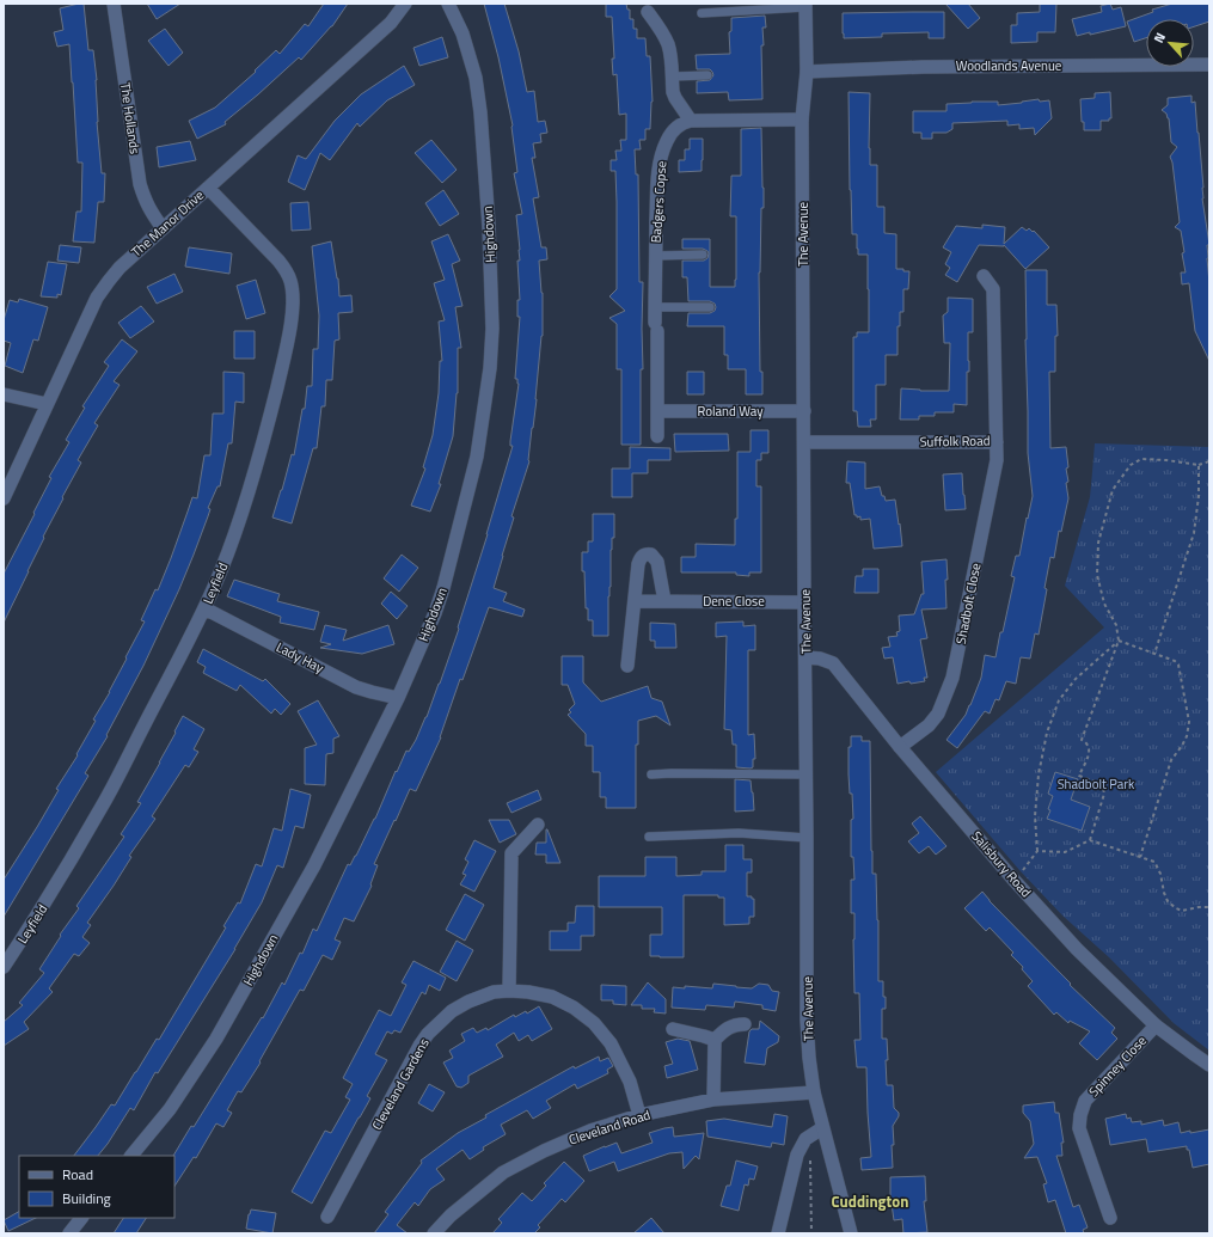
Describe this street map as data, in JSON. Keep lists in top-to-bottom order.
{
  "streets": {
    "street": [
      "Woodlands Avenue",
      "The Hollands",
      "Badgers Copse",
      "The Manor Drive",
      "Highdown",
      "The Avenue",
      "Roland Way",
      "Suffolk Road",
      "Leyfield",
      "Dene Close",
      "Shadbolt Close",
      "Lady Hay",
      "Salisbury Road",
      "Spinney Close",
      "Cleveland Gardens",
      "Cleveland Road"
    ]
  },
  "crossings": [
    ["Woodlands Avenue", "The Avenue"],
    ["The Hollands", "The Manor Drive"],
    ["Badgers Copse", "Roland Way"],
    ["The Manor Drive", "Leyfield"],
    ["Highdown", "Lady Hay"],
    ["The Avenue", "Roland Way"],
    ["The Avenue", "Suffolk Road"],
    ["The Avenue", "Dene Close"],
    ["The Avenue", "Salisbury Road"],
    ["The Avenue", "Cleveland Road"],
    ["Suffolk Road", "Shadbolt Close"],
    ["Leyfield", "Lady Hay"],
    ["Shadbolt Close", "Salisbury Road"],
    ["Salisbury Road", "Spinney Close"],
    ["Cleveland Gardens", "Cleveland Road"]
  ],
  "districts": ["Cuddington"],
  "parks": ["Shadbolt Park"],
  "legend": ["Road", "Building"],
  "north": "top left"
}
